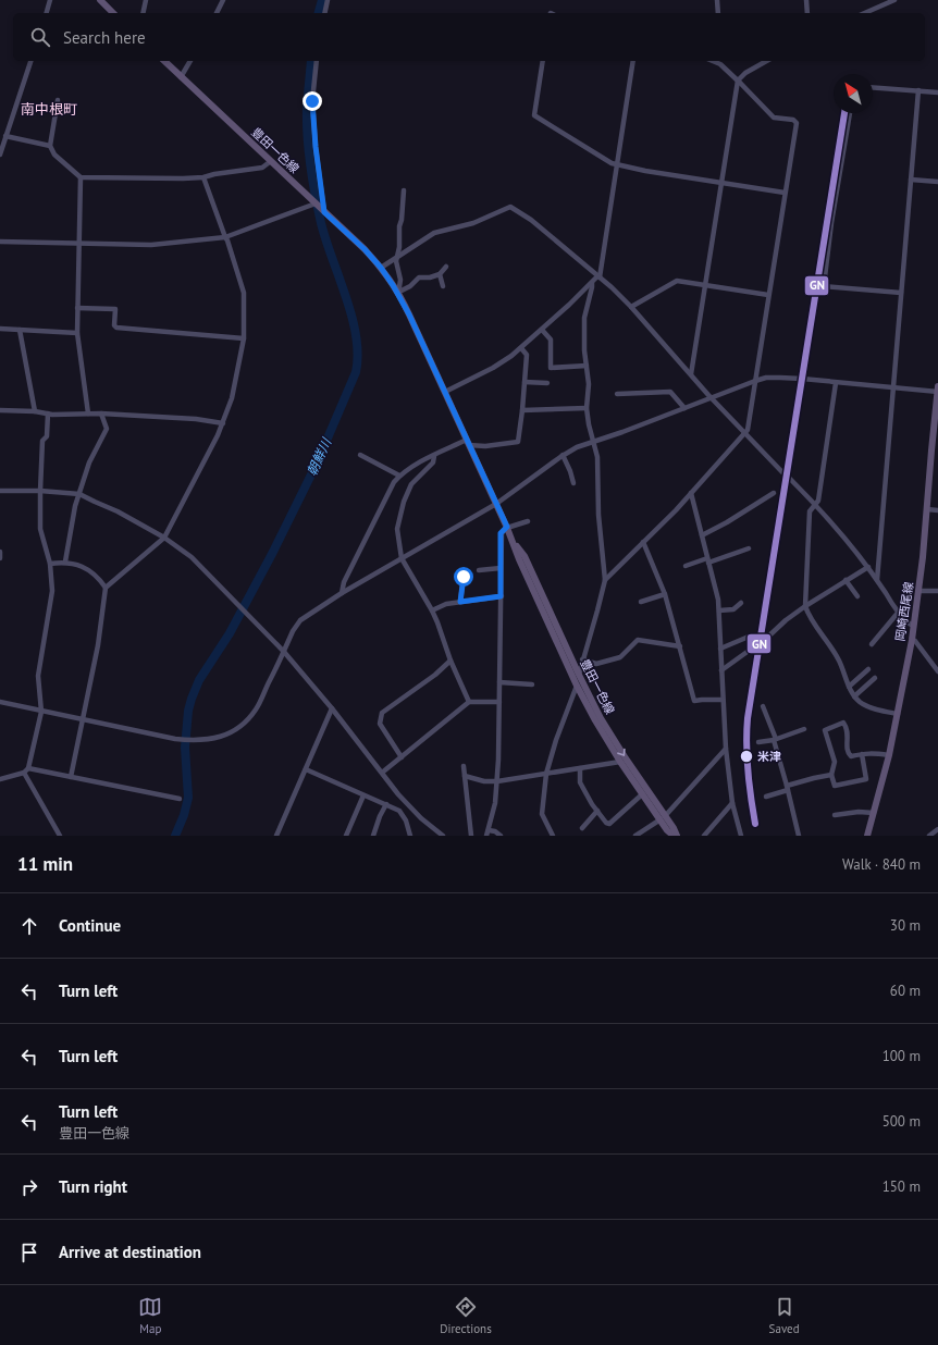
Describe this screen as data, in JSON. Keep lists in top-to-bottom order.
{
  "streets": {
    "main road": ["豊田一色線", "岡崎西尾線"]
  },
  "districts": ["南中根町"],
  "water": ["朝鮮川"],
  "places": ["米津"],
  "lines": ["transit line GN"],
  "north": "top left",
  "page": {
    "search": "Search here",
    "heading": ["11 min", "Walk · 840 m"],
    "list": [
      ["Continue", "30 m"],
      ["Turn left", "60 m"],
      ["Turn left", "100 m"],
      ["Turn left", "豊田一色線", "500 m"],
      ["Turn right", "150 m"],
      "Arrive at destination"
    ],
    "nav": ["Map", "Directions", "Saved"]
  }
}
